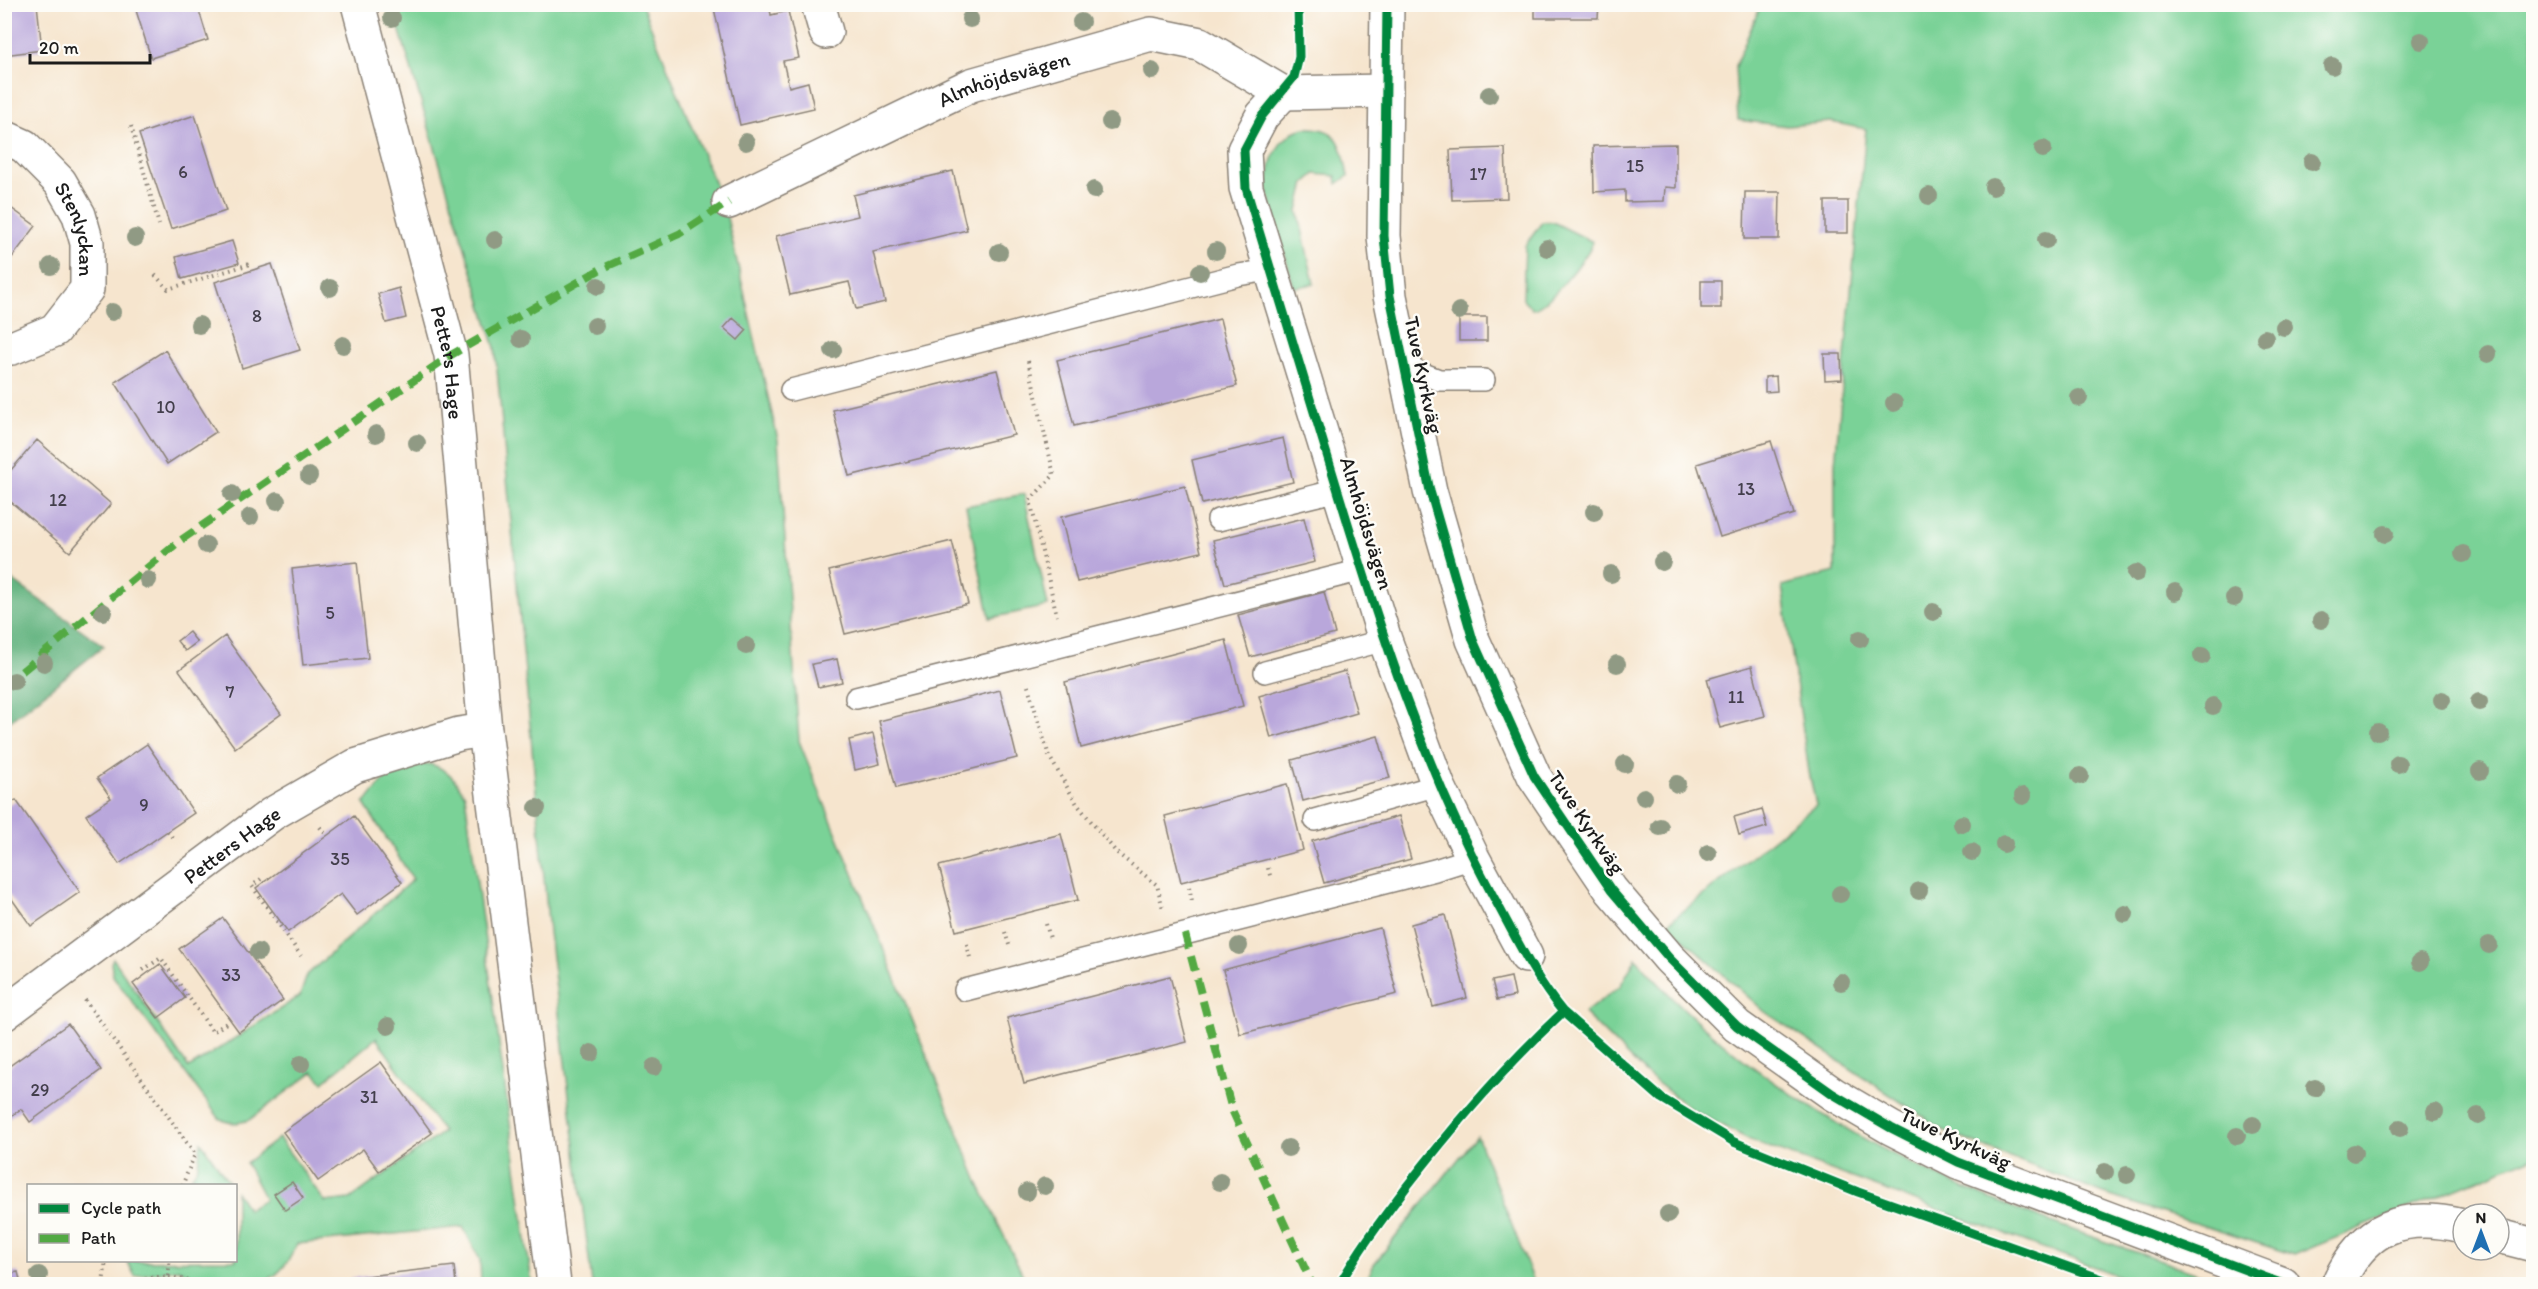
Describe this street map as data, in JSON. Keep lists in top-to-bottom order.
{
  "streets": {
    "street": [
      "Almhöjdsvägen",
      "Stenlyckan",
      "Petters Hage",
      "Tuve Kyrkväg"
    ]
  },
  "house_numbers": [
    "15",
    "6",
    "17",
    "8",
    "10",
    "13",
    "12",
    "5",
    "7",
    "11",
    "9",
    "35",
    "33",
    "29",
    "31"
  ],
  "legend": ["Cycle path", "Path"],
  "scale_bar": "20 m",
  "north": "top"
}
